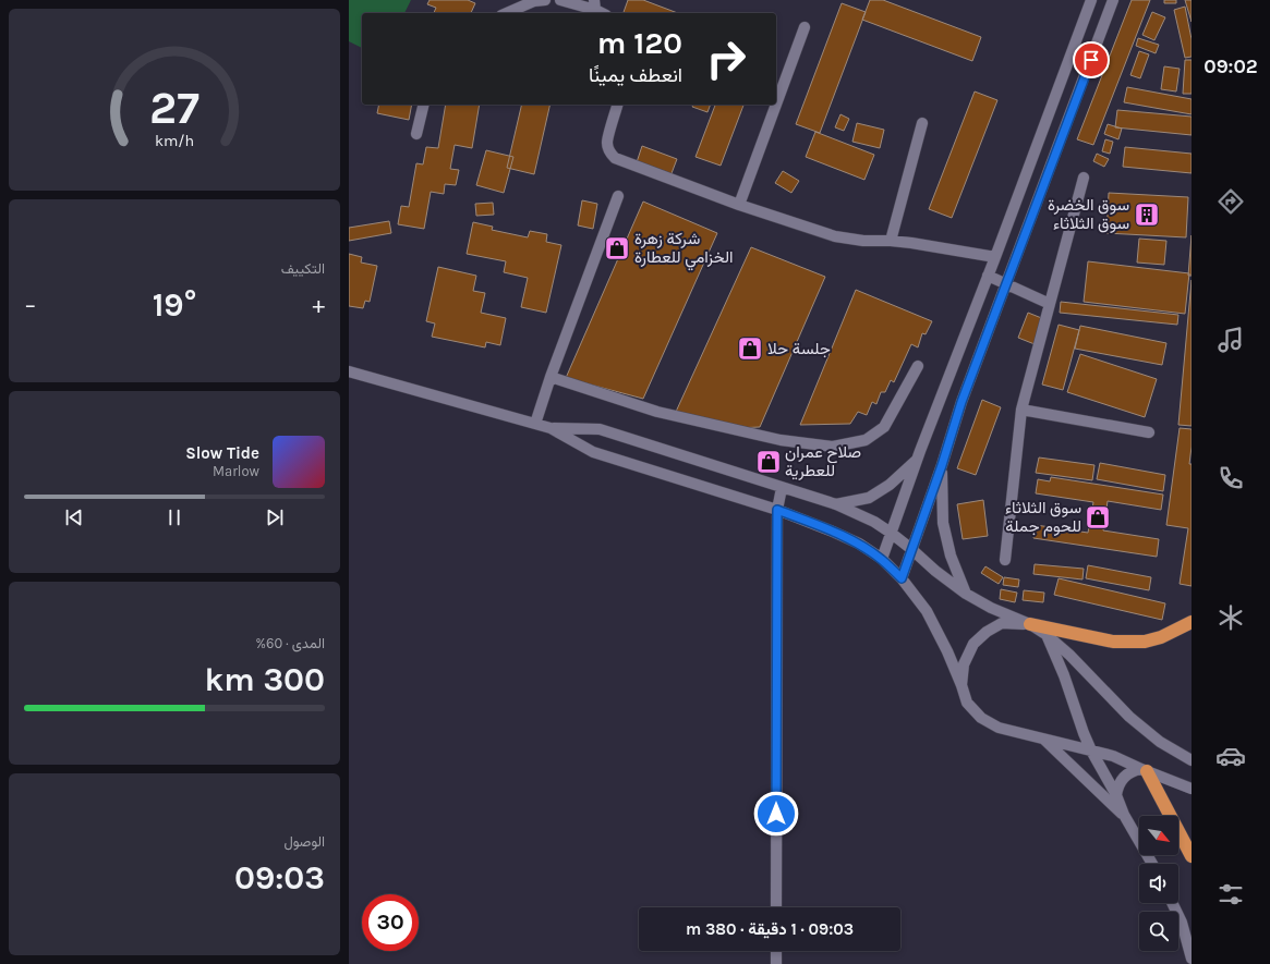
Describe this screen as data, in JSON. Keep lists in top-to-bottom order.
{
  "places": {
    "building": ["سوق الخضرة سوق الثلاثاء"],
    "shop": [
      "شركة زهرة الخزامي للعطارة",
      "جلسة حلا",
      "صلاح عمران للعطرية",
      "سوق الثلاثاء للحوم جملة"
    ]
  },
  "north": "bottom right",
  "page": {
    "tabs": "09:02",
    "turn": ["120 m", "انعطف يمينًا"],
    "tile": [
      "التكييف",
      ["المدى · 60%", "300 km"],
      ["الوصول", "09:03"]
    ],
    "heat": ["−", "19°", "+"],
    "song": ["Slow Tide", "Marlow"],
    "limit": "30",
    "trip": "09:03 · 1 دقيقة · 380 m",
    "gauge": ["27", "km/h"]
  }
}
